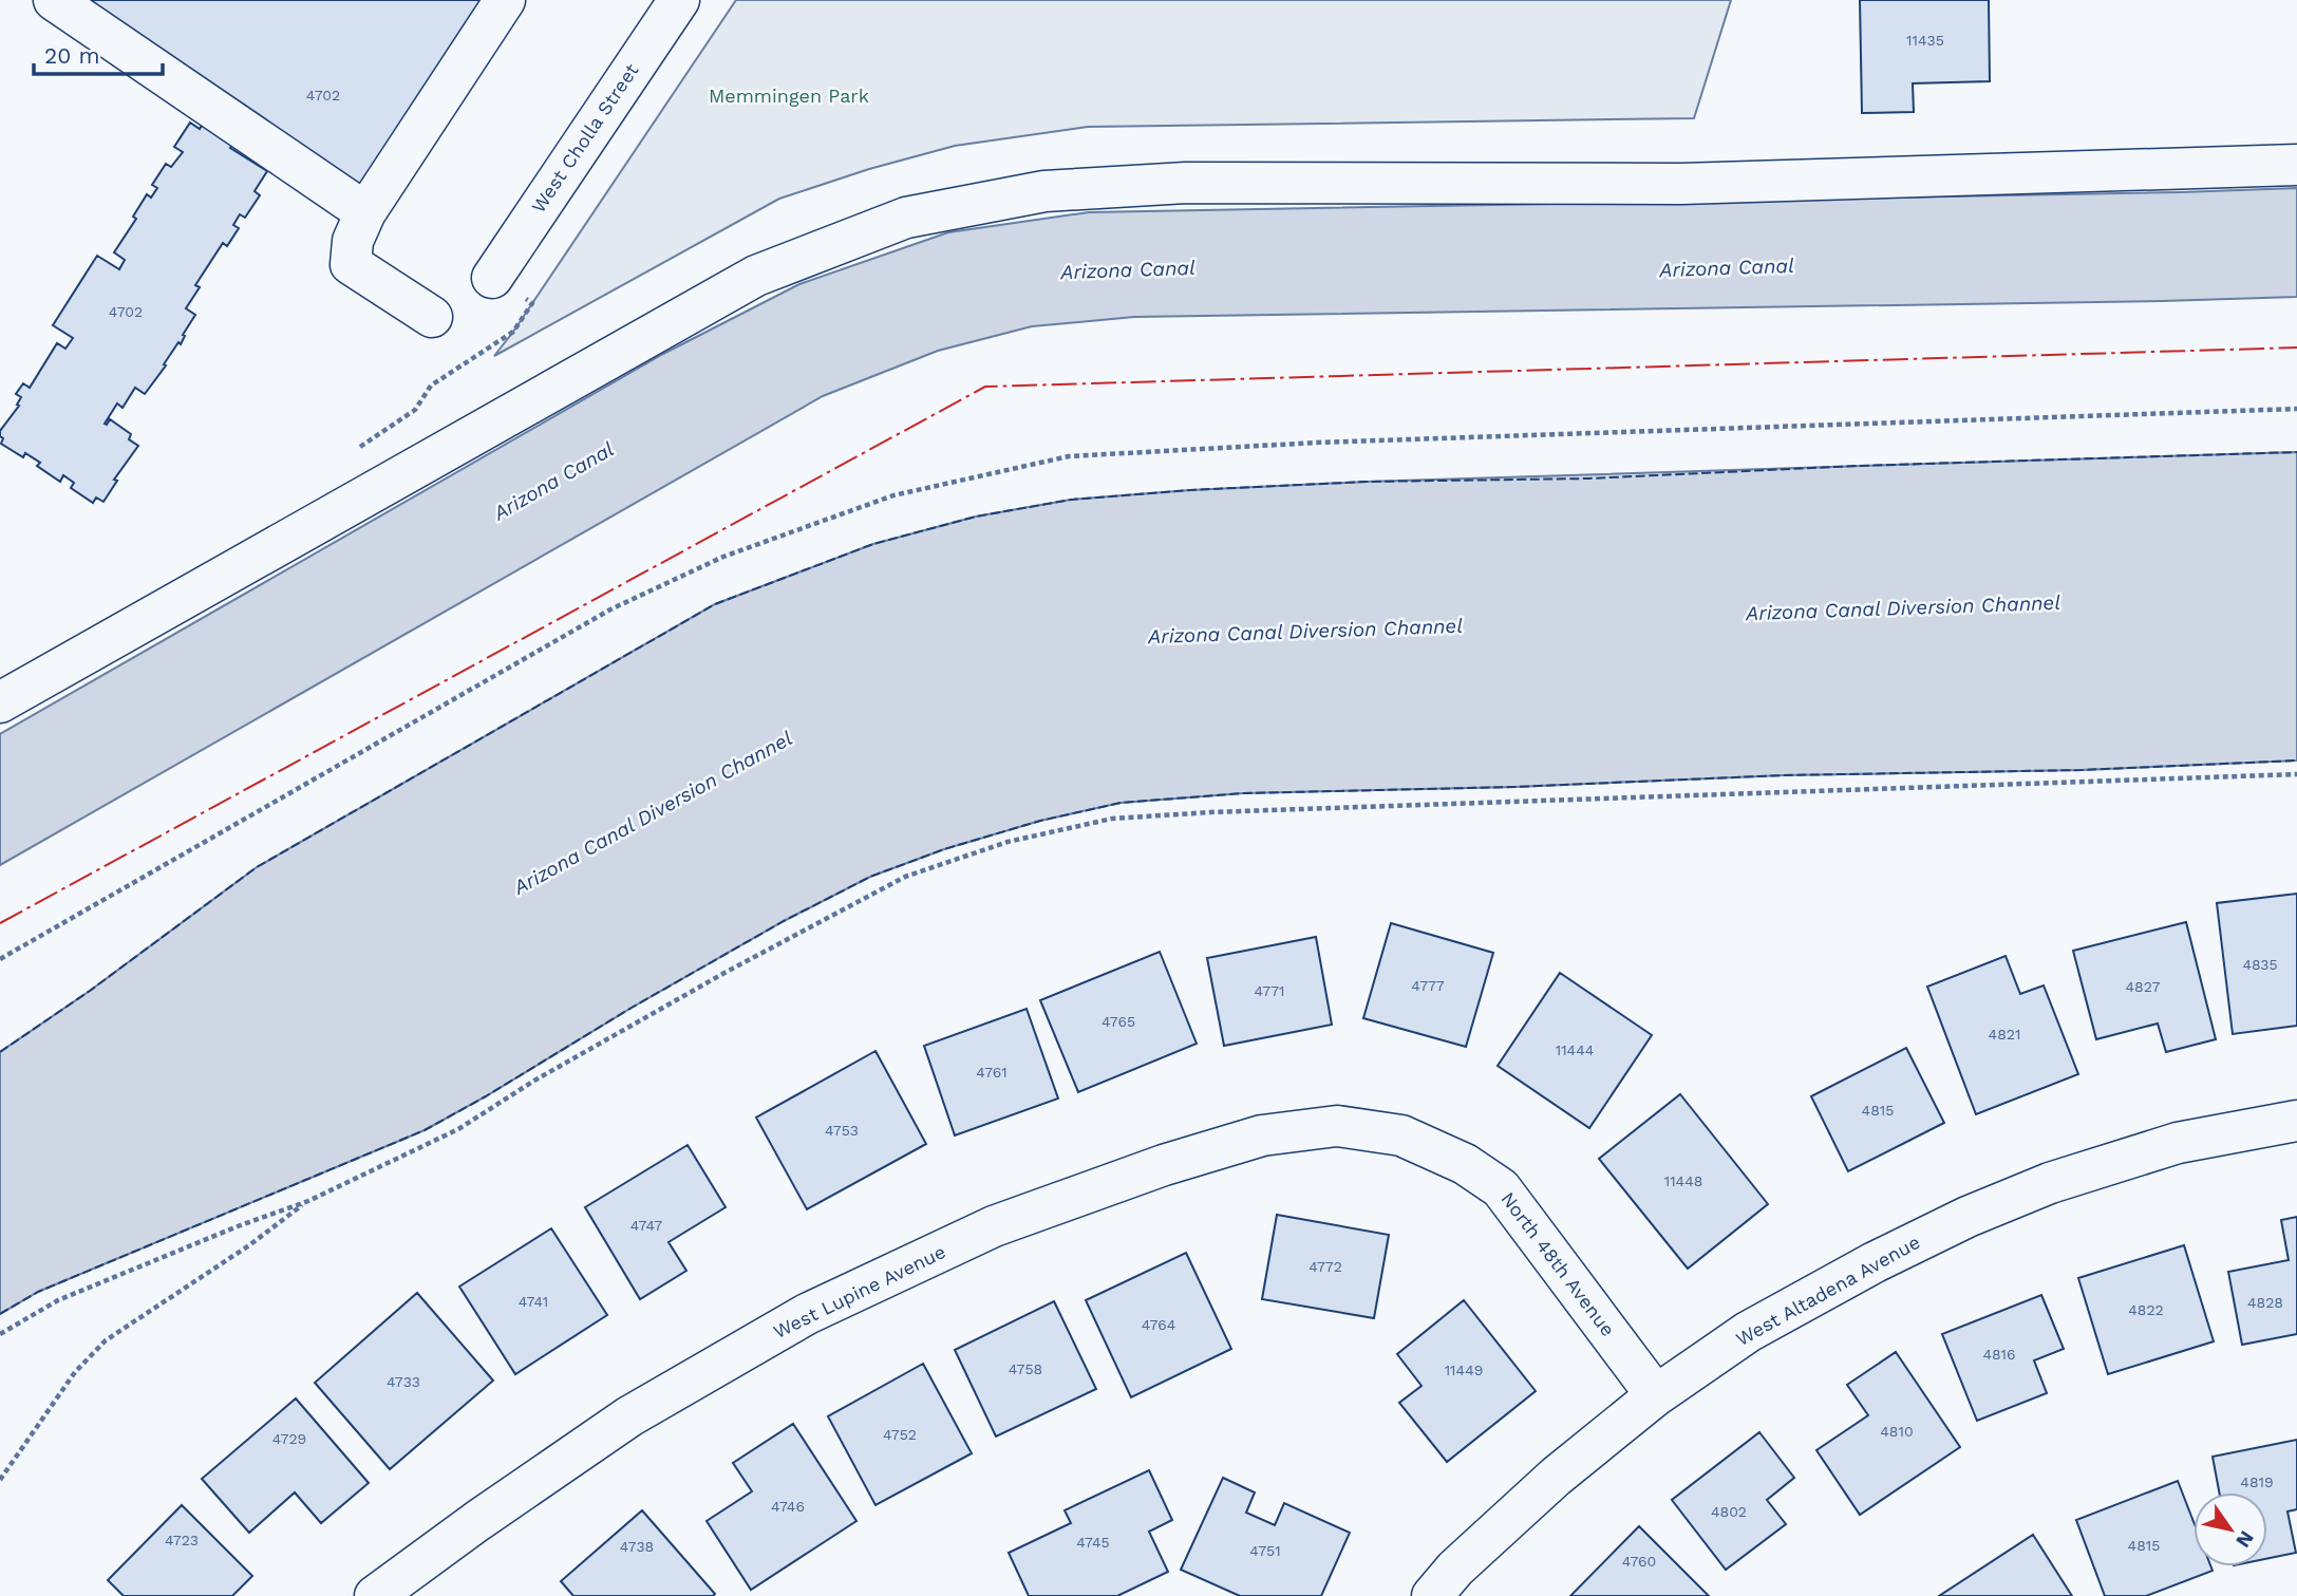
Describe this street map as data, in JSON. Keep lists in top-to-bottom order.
{
  "streets": {
    "street": [
      "West Cholla Street",
      "North 48th Avenue",
      "West Altadena Avenue",
      "West Lupine Avenue"
    ]
  },
  "crossings": [
    ["North 48th Avenue", "West Altadena Avenue"],
    ["North 48th Avenue", "West Lupine Avenue"]
  ],
  "water": ["Arizona Canal", "Arizona Canal Diversion Channel"],
  "parks": ["Memmingen Park"],
  "house_numbers": [
    "11435",
    "4702",
    "4702",
    "4835",
    "4777",
    "4827",
    "4771",
    "4765",
    "4821",
    "11444",
    "4761",
    "4815",
    "4753",
    "11448",
    "4747",
    "4772",
    "4741",
    "4828",
    "4822",
    "4764",
    "4816",
    "4758",
    "11449",
    "4733",
    "4810",
    "4752",
    "4729",
    "4819",
    "4746",
    "4802",
    "4723",
    "4745",
    "4815",
    "4738",
    "4751",
    "4760"
  ],
  "scale_bar": "20 m",
  "north": "bottom right"
}
